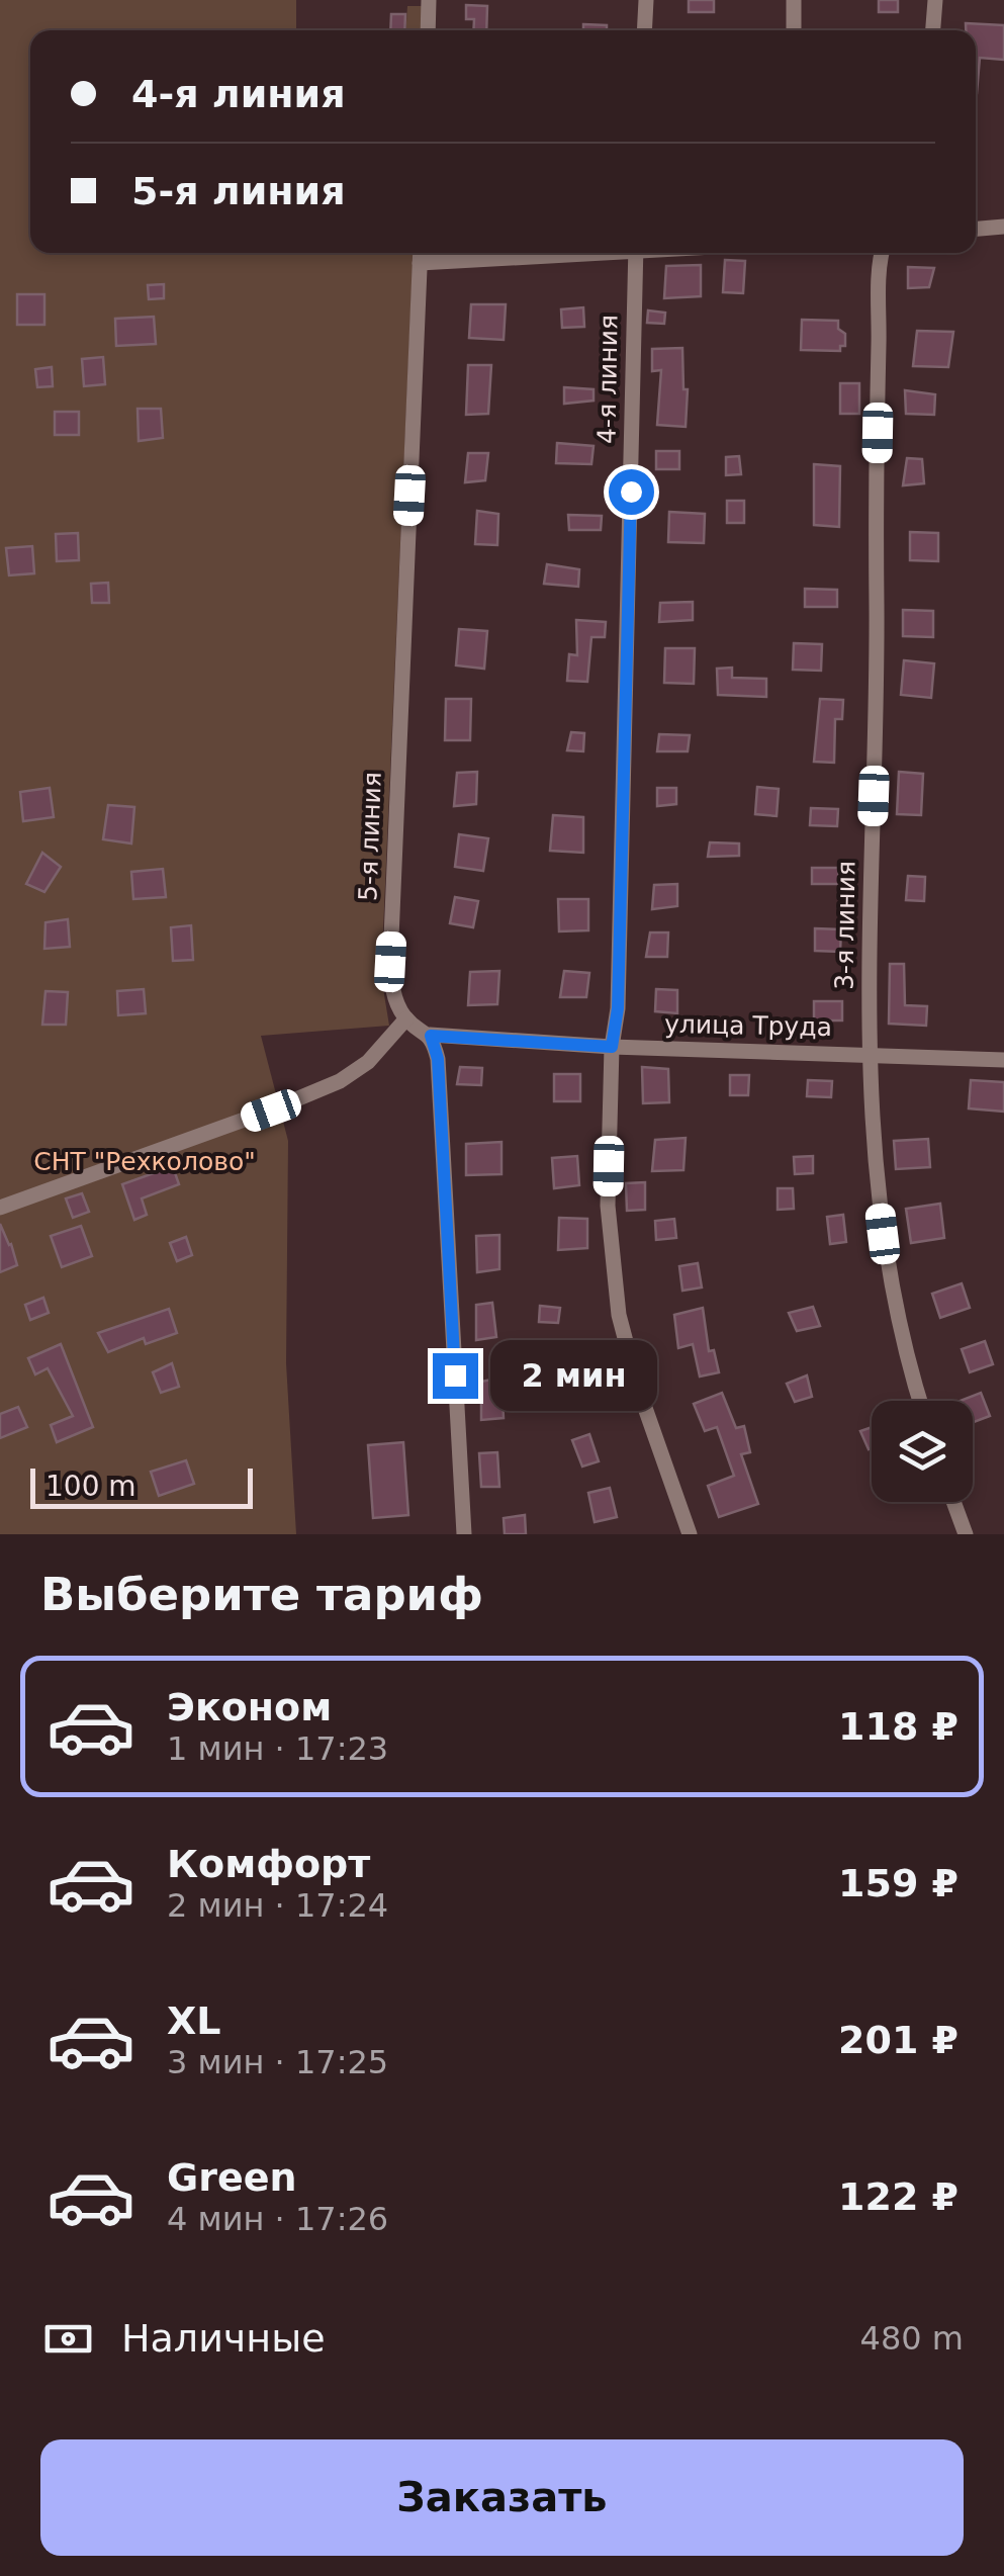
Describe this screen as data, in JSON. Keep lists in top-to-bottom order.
{
  "streets": {
    "street": [
      "4-я линия",
      "5-я линия",
      "3-я линия",
      "улица Труда"
    ]
  },
  "crossings": [
    ["4-я линия", "улица Труда"],
    ["3-я линия", "улица Труда"]
  ],
  "parks": ["СНТ \"Рехколово\""],
  "scale_bar": "100 m",
  "page": {
    "banner": ["4-я линия", "5-я линия"],
    "bubble": "2 мин",
    "scale": "100 m",
    "heading": "Выберите тариф",
    "list": [
      {
        "name": "Эконом",
        "note": "1 мин · 17:23",
        "value": "118 ₽"
      },
      {
        "name": "Комфорт",
        "note": "2 мин · 17:24",
        "value": "159 ₽"
      },
      {
        "name": "XL",
        "note": "3 мин · 17:25",
        "value": "201 ₽"
      },
      {
        "name": "Green",
        "note": "4 мин · 17:26",
        "value": "122 ₽"
      }
    ],
    "pay": ["Наличные", "480 m"],
    "buttons": "Заказать"
  }
}
